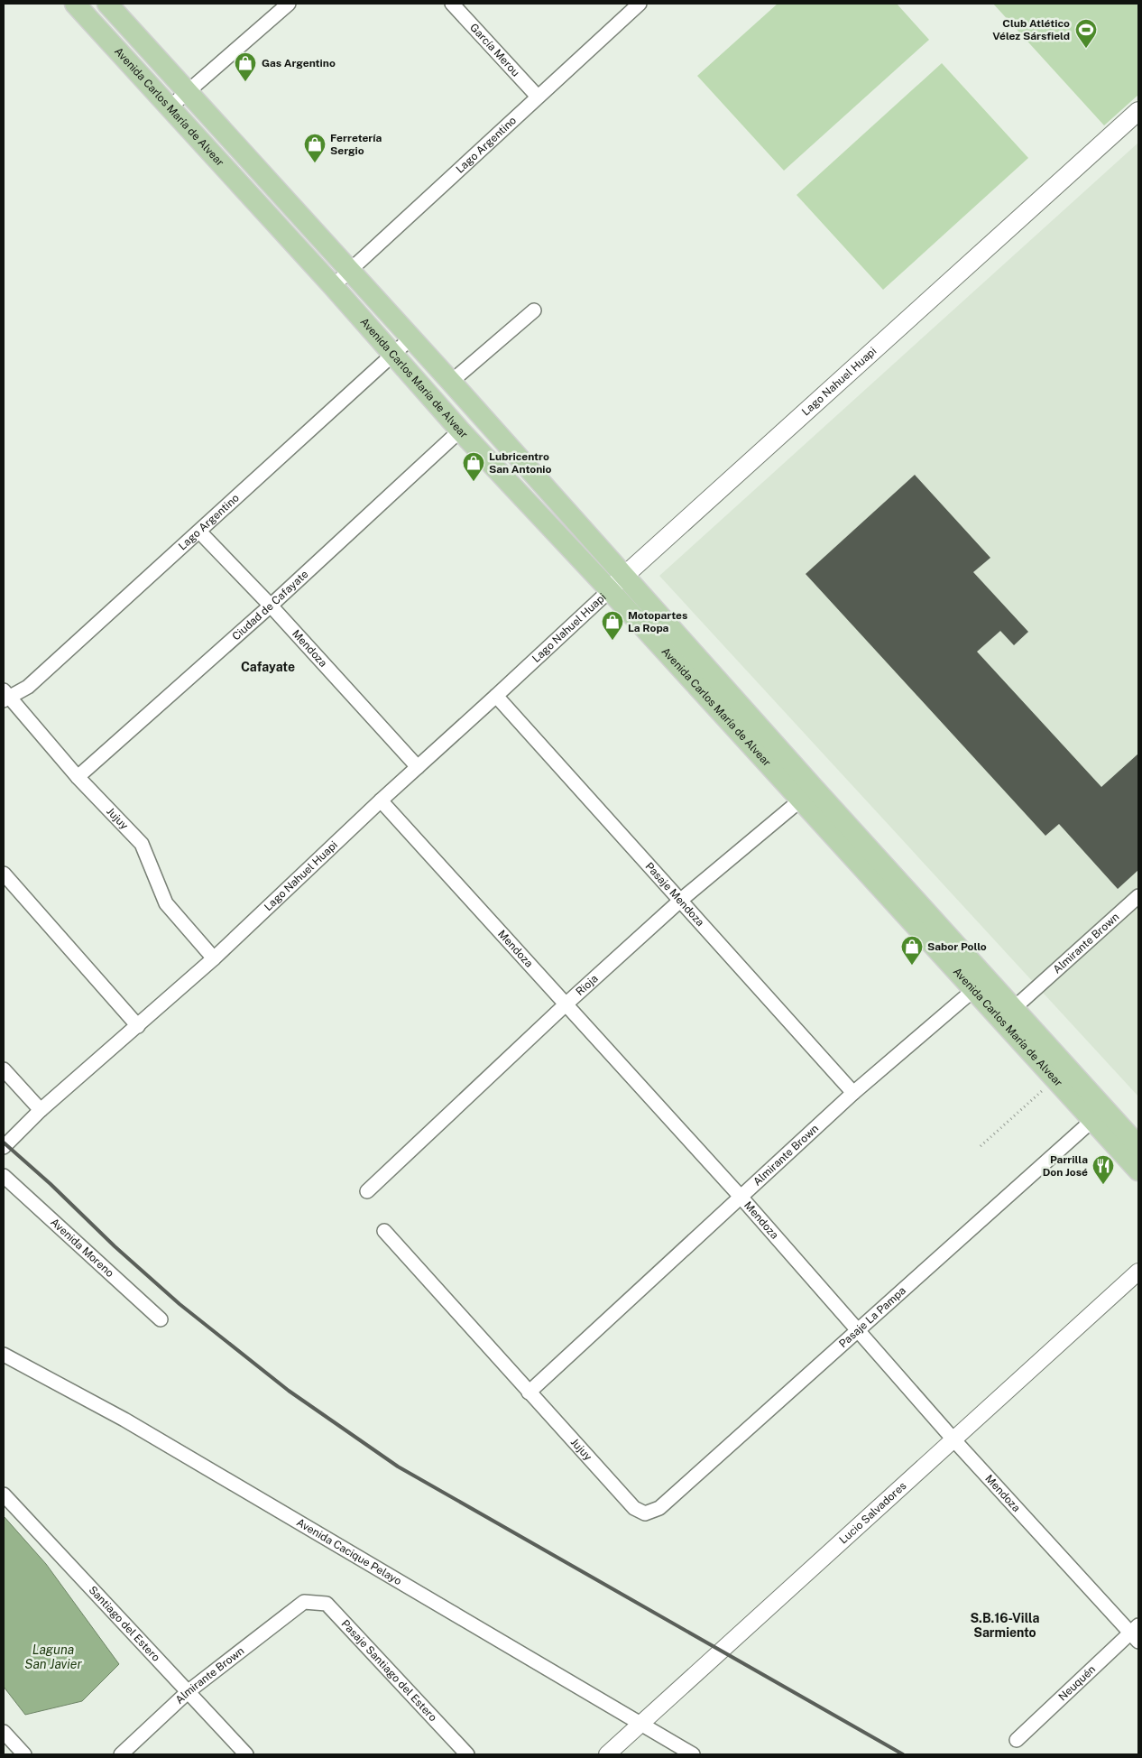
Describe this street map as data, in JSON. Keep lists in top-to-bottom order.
{
  "streets": {
    "main road": ["Avenida Carlos María de Alvear", "Lago Nahuel Huapi"],
    "street": [
      "García Merou",
      "Lago Argentino",
      "Ciudad de Cafayate",
      "Mendoza",
      "Jujuy",
      "Pasaje Mendoza",
      "Almirante Brown",
      "Rioja",
      "Avenida Moreno",
      "Pasaje La Pampa",
      "Lucio Salvadores",
      "Avenida Cacique Pelayo",
      "Santiago del Estero",
      "Pasaje Santiago del Estero",
      "Neuquén"
    ]
  },
  "crossings": [
    ["García Merou", "Lago Argentino"],
    ["Avenida Carlos María de Alvear", "Lago Argentino"],
    ["Avenida Carlos María de Alvear", "Lago Nahuel Huapi"],
    ["Avenida Carlos María de Alvear", "Ciudad de Cafayate"],
    ["Avenida Carlos María de Alvear", "Almirante Brown"],
    ["Avenida Carlos María de Alvear", "Rioja"],
    ["Avenida Carlos María de Alvear", "Pasaje La Pampa"],
    ["Lago Argentino", "Mendoza"],
    ["Lago Argentino", "Jujuy"],
    ["Lago Nahuel Huapi", "Mendoza"],
    ["Lago Nahuel Huapi", "Jujuy"],
    ["Lago Nahuel Huapi", "Pasaje Mendoza"],
    ["Ciudad de Cafayate", "Mendoza"],
    ["Ciudad de Cafayate", "Jujuy"],
    ["Mendoza", "Almirante Brown"],
    ["Mendoza", "Rioja"],
    ["Mendoza", "Pasaje La Pampa"],
    ["Mendoza", "Lucio Salvadores"],
    ["Mendoza", "Neuquén"],
    ["Jujuy", "Almirante Brown"],
    ["Jujuy", "Pasaje La Pampa"],
    ["Pasaje Mendoza", "Almirante Brown"],
    ["Pasaje Mendoza", "Rioja"],
    ["Almirante Brown", "Santiago del Estero"],
    ["Almirante Brown", "Pasaje Santiago del Estero"],
    ["Lucio Salvadores", "Avenida Cacique Pelayo"]
  ],
  "districts": ["Cafayate", "S.B.16-Villa Sarmiento"],
  "water": ["Laguna San Javier"],
  "places": {
    "sports": ["Club Atlético Vélez Sársfield"],
    "shop": [
      "Gas Argentino",
      "Ferretería Sergio",
      "Lubricentro San Antonio",
      "Motopartes La Ropa",
      "Sabor Pollo"
    ],
    "restaurant": ["Parrilla Don José"]
  }
}
